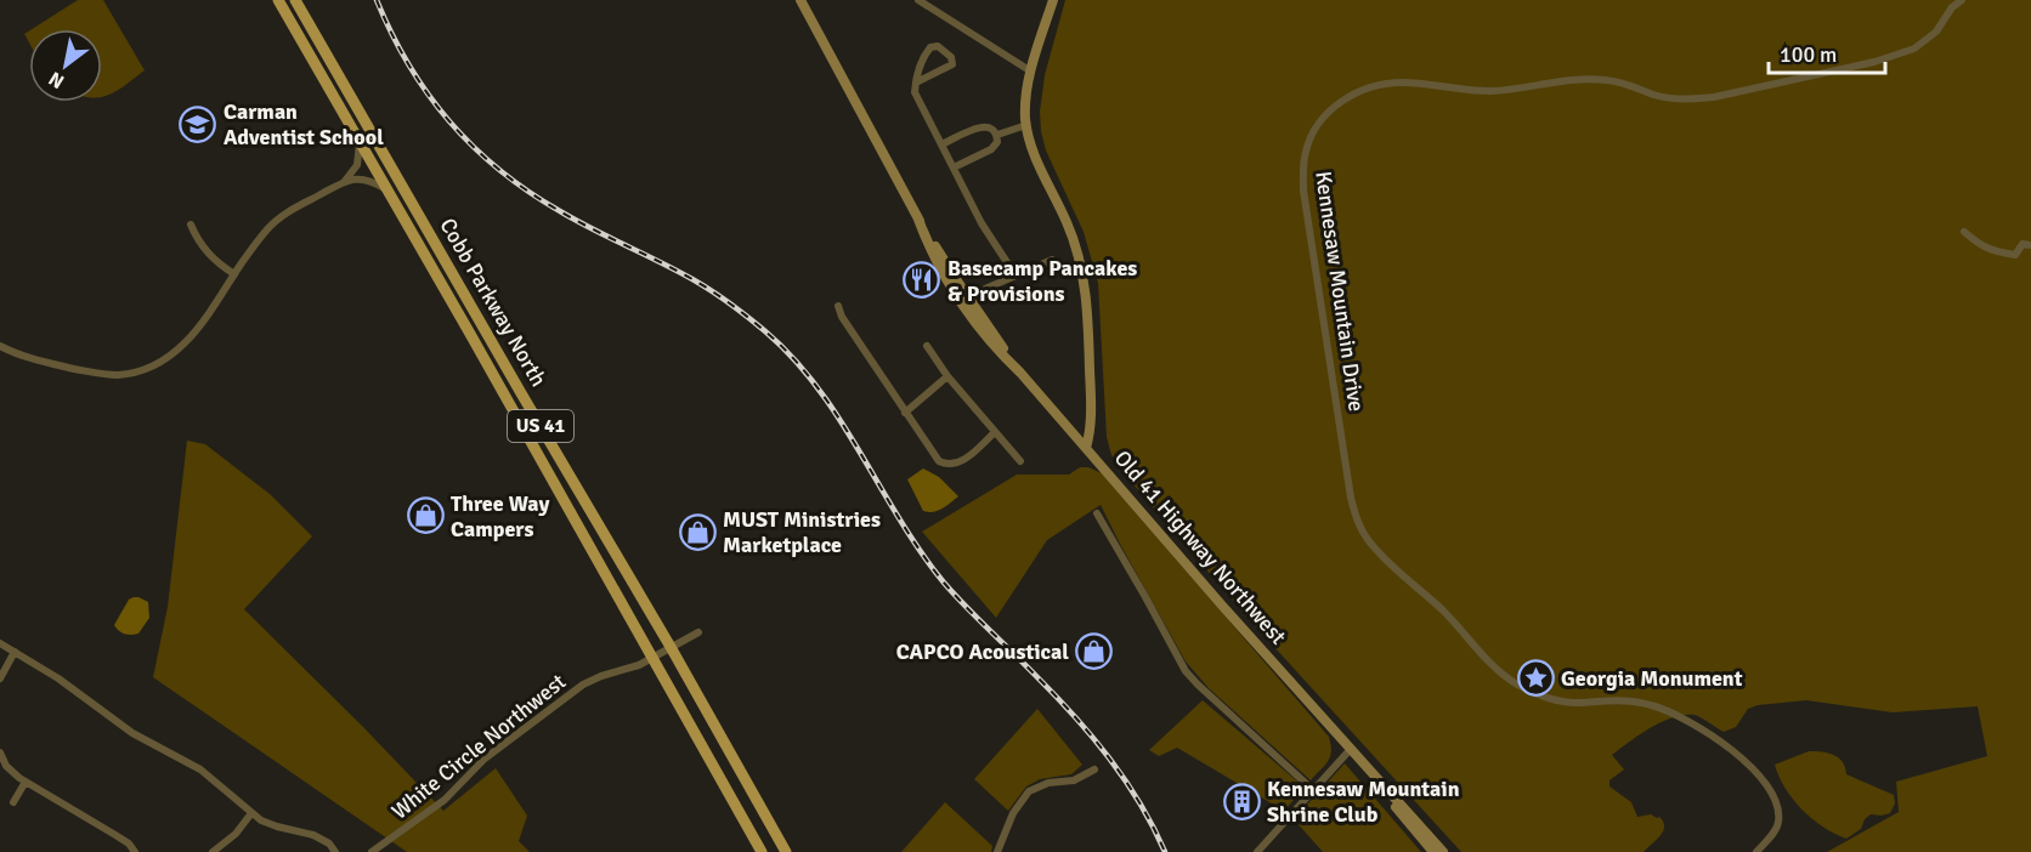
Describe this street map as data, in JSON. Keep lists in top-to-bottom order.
{
  "streets": {
    "main road": ["Cobb Parkway North", "US 41"],
    "street": ["Kennesaw Mountain Drive", "Old 41 Highway Northwest", "White Circle Northwest"]
  },
  "crossings": [
    ["Cobb Parkway North", "White Circle Northwest"]
  ],
  "places": {
    "school or university": ["Carman Adventist School"],
    "restaurant": ["Basecamp Pancakes & Provisions"],
    "shop": ["Three Way Campers", "MUST Ministries Marketplace", "CAPCO Acoustical"],
    "place": ["Georgia Monument"],
    "building": ["Kennesaw Mountain Shrine Club"]
  },
  "scale_bar": "100 m",
  "north": "bottom left"
}
